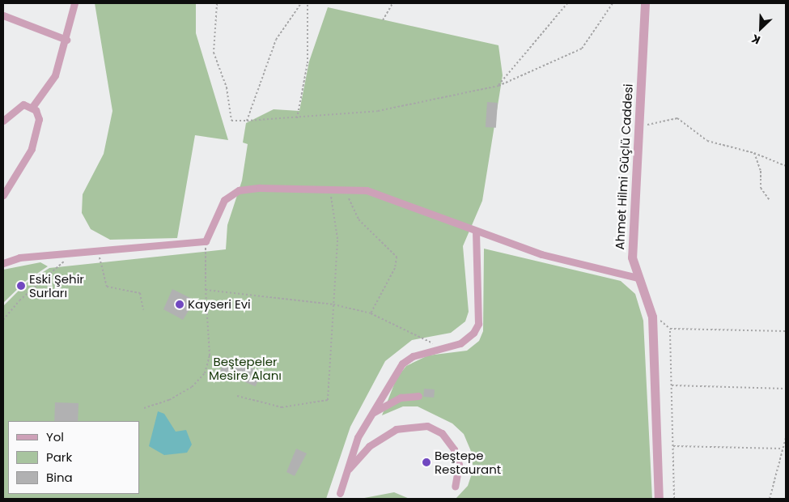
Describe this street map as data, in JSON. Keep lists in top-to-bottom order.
{
  "streets": {
    "street": ["Ahmet Hilmi Güçlü Caddesi"]
  },
  "parks": ["Beştepeler Mesire Alanı"],
  "places": ["Eski Şehir Surları", "Kayseri Evi", "Beştepe Restaurant"],
  "legend": ["Yol", "Park", "Bina"],
  "north": "bottom left"
}
